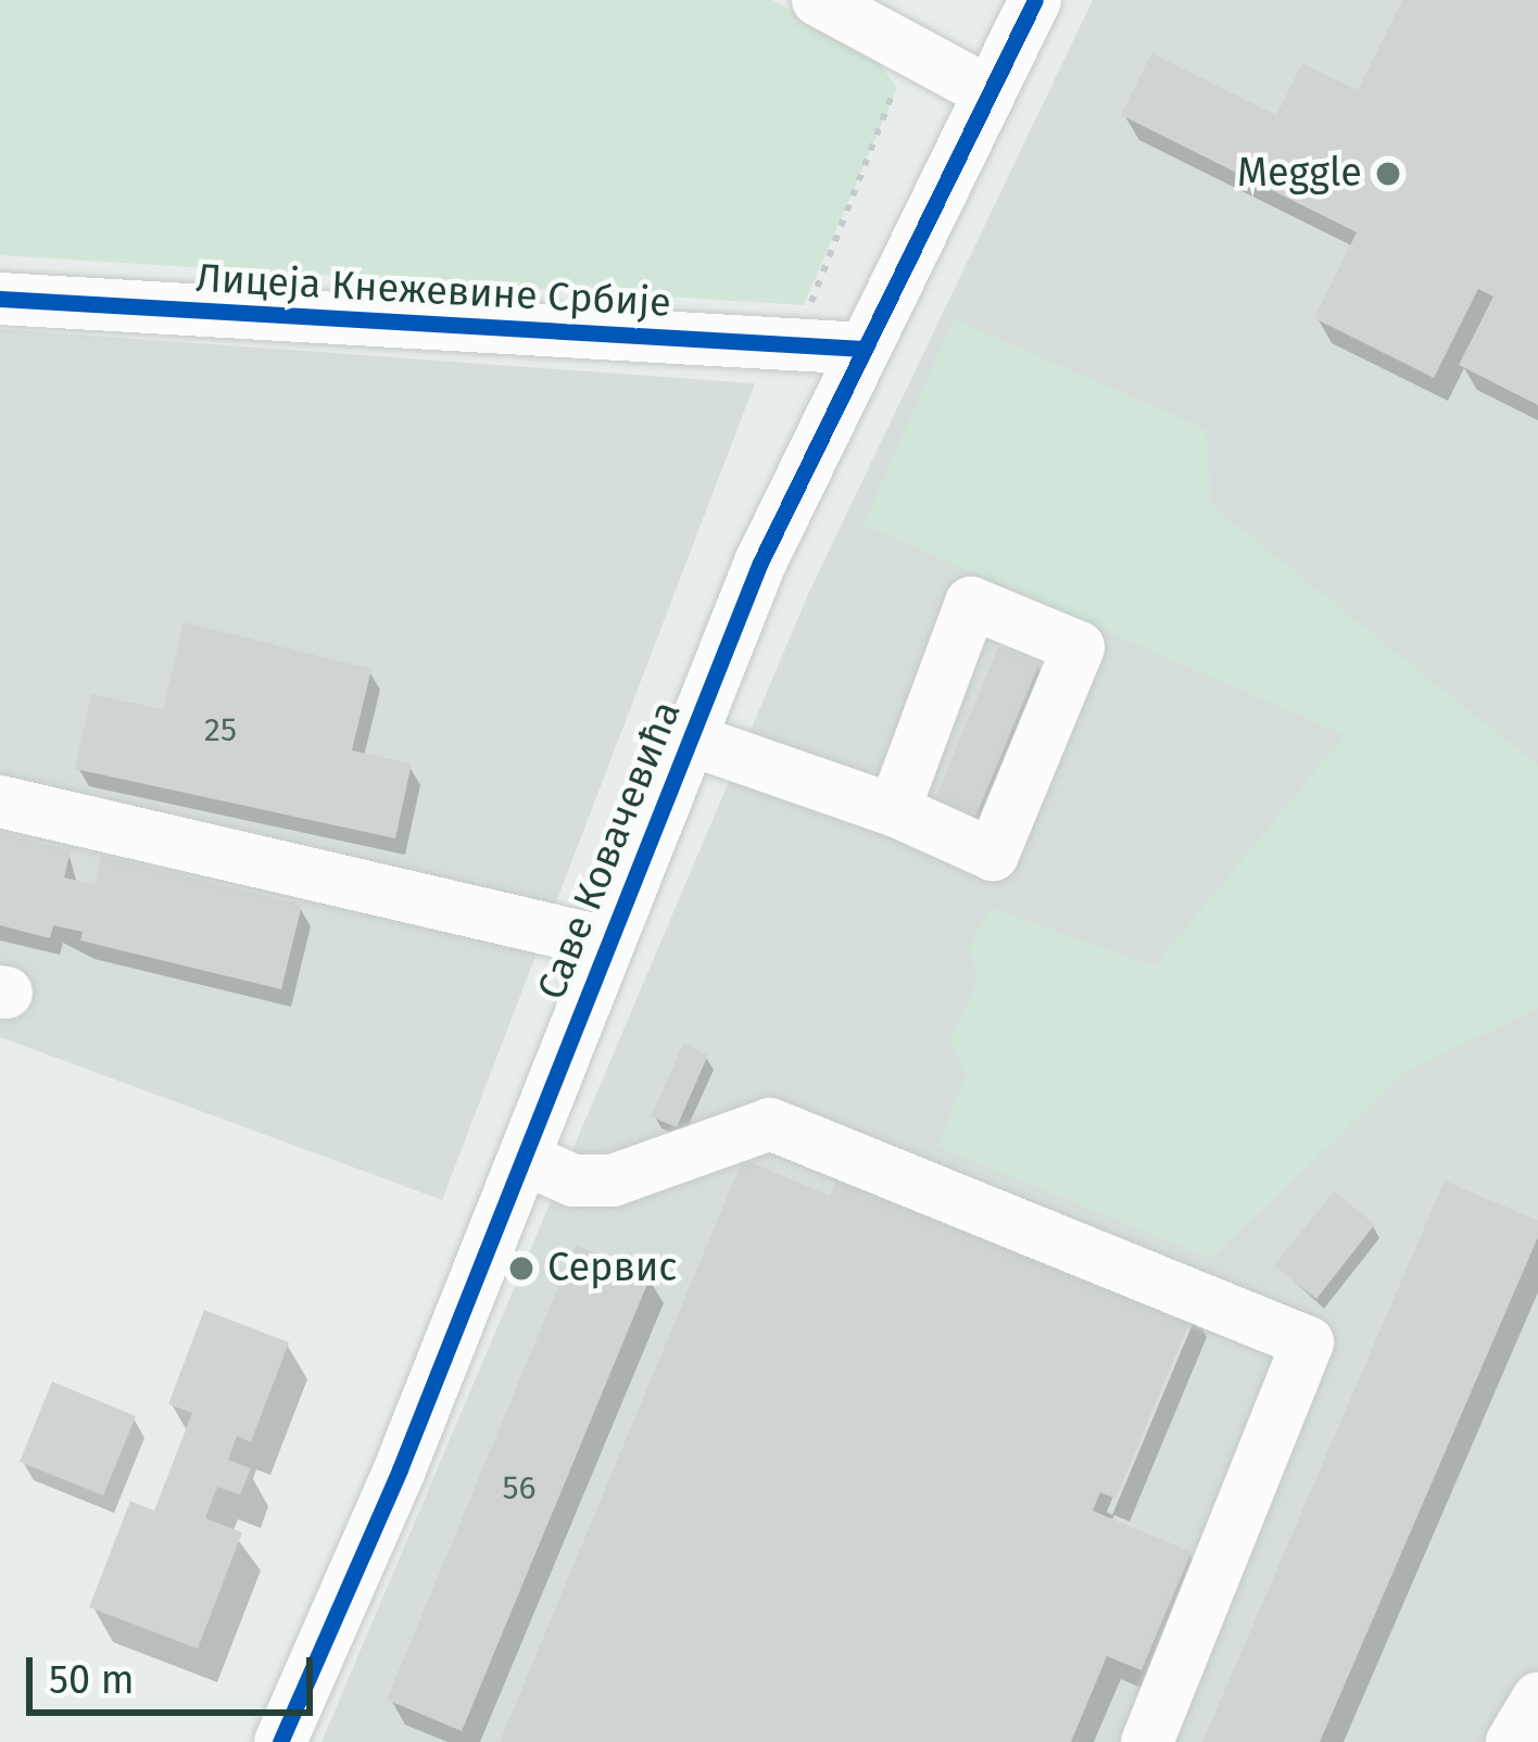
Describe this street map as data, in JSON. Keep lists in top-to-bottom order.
{
  "streets": {
    "street": ["Лицеја Кнежевине Србије", "Саве Ковачевића"]
  },
  "crossings": [
    ["Лицеја Кнежевине Србије", "Саве Ковачевића"]
  ],
  "places": ["Meggle", "Сервис"],
  "house_numbers": ["25", "56"],
  "scale_bar": "50 m"
}
